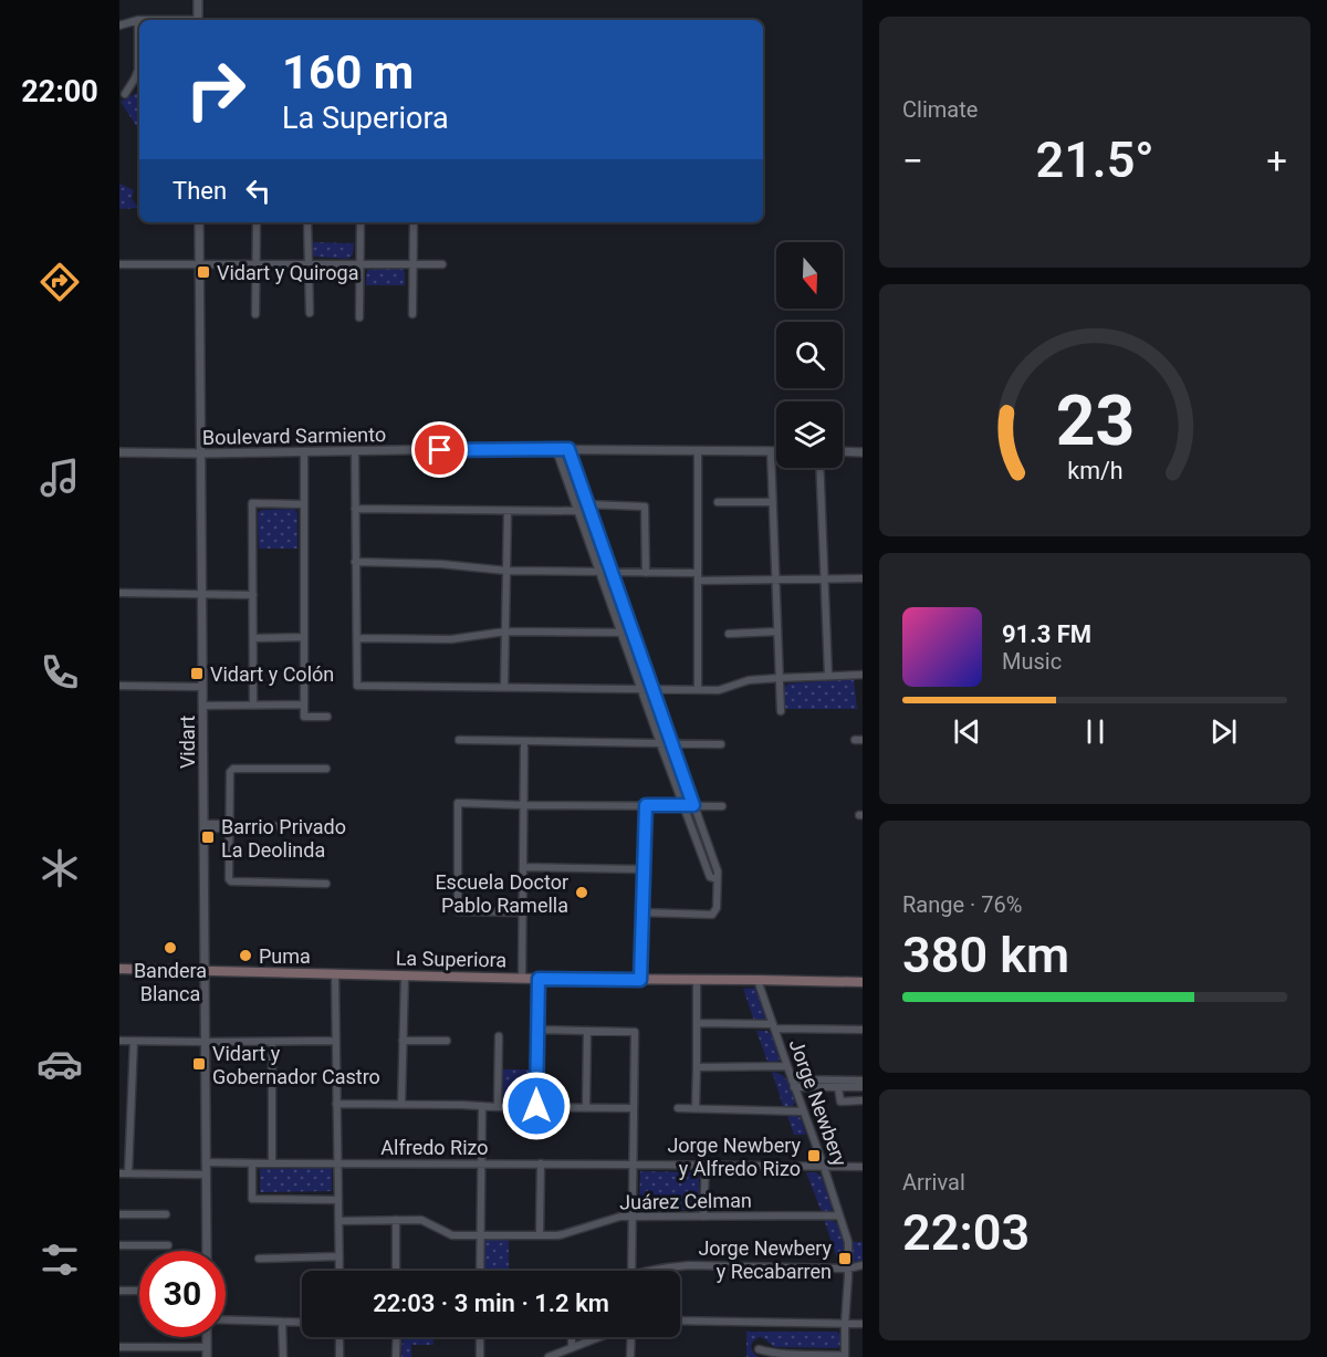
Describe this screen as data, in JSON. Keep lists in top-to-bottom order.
{
  "streets": {
    "main road": ["La Superiora"],
    "street": [
      "Boulevard Sarmiento",
      "Vidart",
      "Jorge Newbery",
      "Alfredo Rizo",
      "Juárez Celman"
    ]
  },
  "crossings": [
    ["Boulevard Sarmiento", "Vidart"],
    ["Vidart", "La Superiora"],
    ["Vidart", "Alfredo Rizo"],
    ["La Superiora", "Jorge Newbery"],
    ["Jorge Newbery", "Alfredo Rizo"],
    ["Jorge Newbery", "Juárez Celman"]
  ],
  "places": {
    "transit": [
      "Vidart y Quiroga",
      "Vidart y Colón",
      "Barrio Privado La Deolinda",
      "Vidart y Gobernador Castro",
      "Jorge Newbery y Alfredo Rizo",
      "Jorge Newbery y Recabarren"
    ],
    "other": ["Escuela Doctor Pablo Ramella", "Bandera Blanca", "Puma"]
  },
  "north": "bottom",
  "page": {
    "tabs": "22:00",
    "tile": [
      "Climate",
      ["Range · 76%", "380 km"],
      ["Arrival", "22:03"]
    ],
    "turn": ["160 m", "La Superiora"],
    "heat": ["−", "21.5°", "+"],
    "then": "Then",
    "song": ["91.3 FM", "Music"],
    "limit": "30",
    "trip": "22:03 · 3 min · 1.2 km",
    "gauge": ["23", "km/h"]
  }
}
